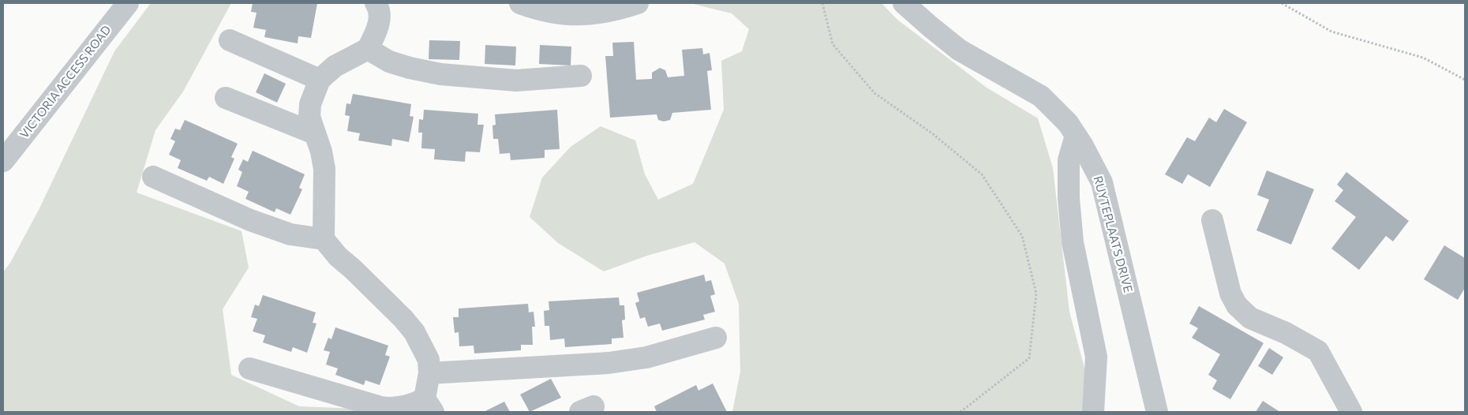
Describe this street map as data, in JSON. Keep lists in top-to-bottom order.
{
  "streets": {
    "street": ["VICTORIA ACCESS ROAD", "RUYTEPLAATS DRIVE"]
  }
}
